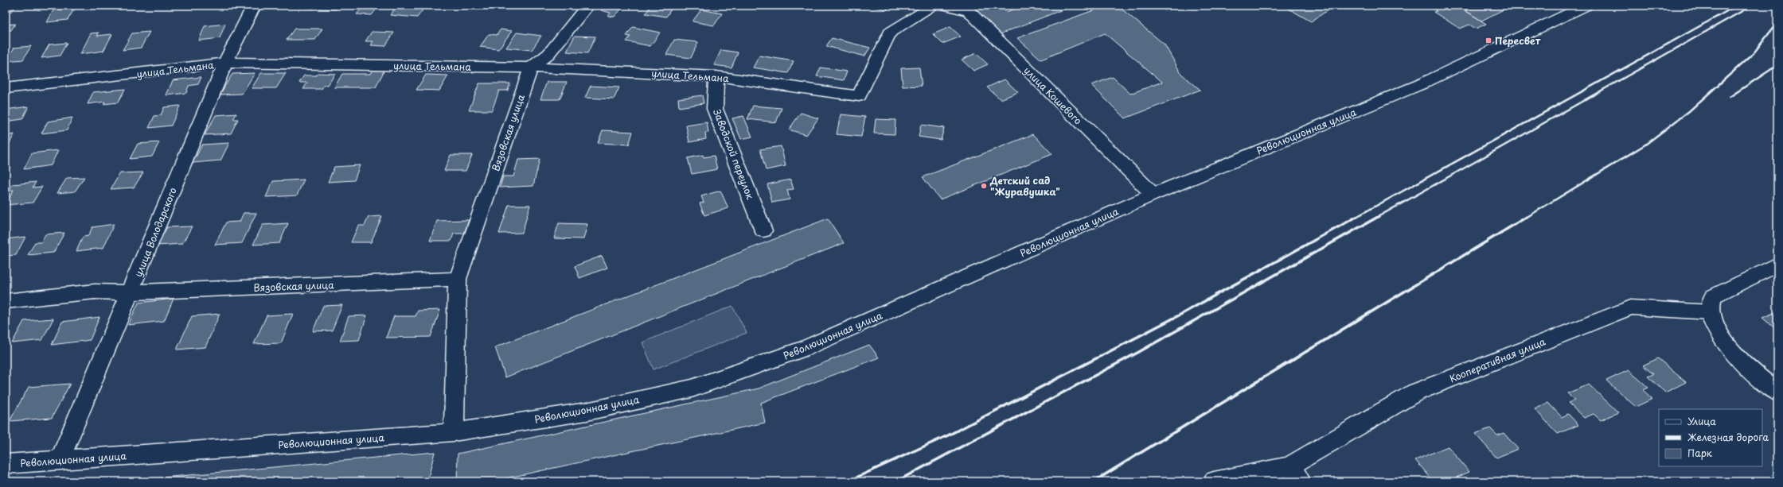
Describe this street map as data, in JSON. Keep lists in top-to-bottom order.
{
  "streets": {
    "street": [
      "улица Тельмана",
      "улица Кошевого",
      "Революционная улица",
      "Вязовская улица",
      "Заводской переулок",
      "улица Володарского",
      "Кооперативная улица"
    ]
  },
  "crossings": [
    ["улица Тельмана", "Вязовская улица"],
    ["улица Тельмана", "Заводской переулок"],
    ["улица Тельмана", "улица Володарского"],
    ["улица Кошевого", "Революционная улица"],
    ["Революционная улица", "Вязовская улица"],
    ["Революционная улица", "улица Володарского"],
    ["Вязовская улица", "улица Володарского"]
  ],
  "places": {
    "transit": ["Пересвет"],
    "other": ["Детский сад \"Журавушка\""]
  },
  "legend": ["Улица", "Железная дорога", "Парк"]
}
